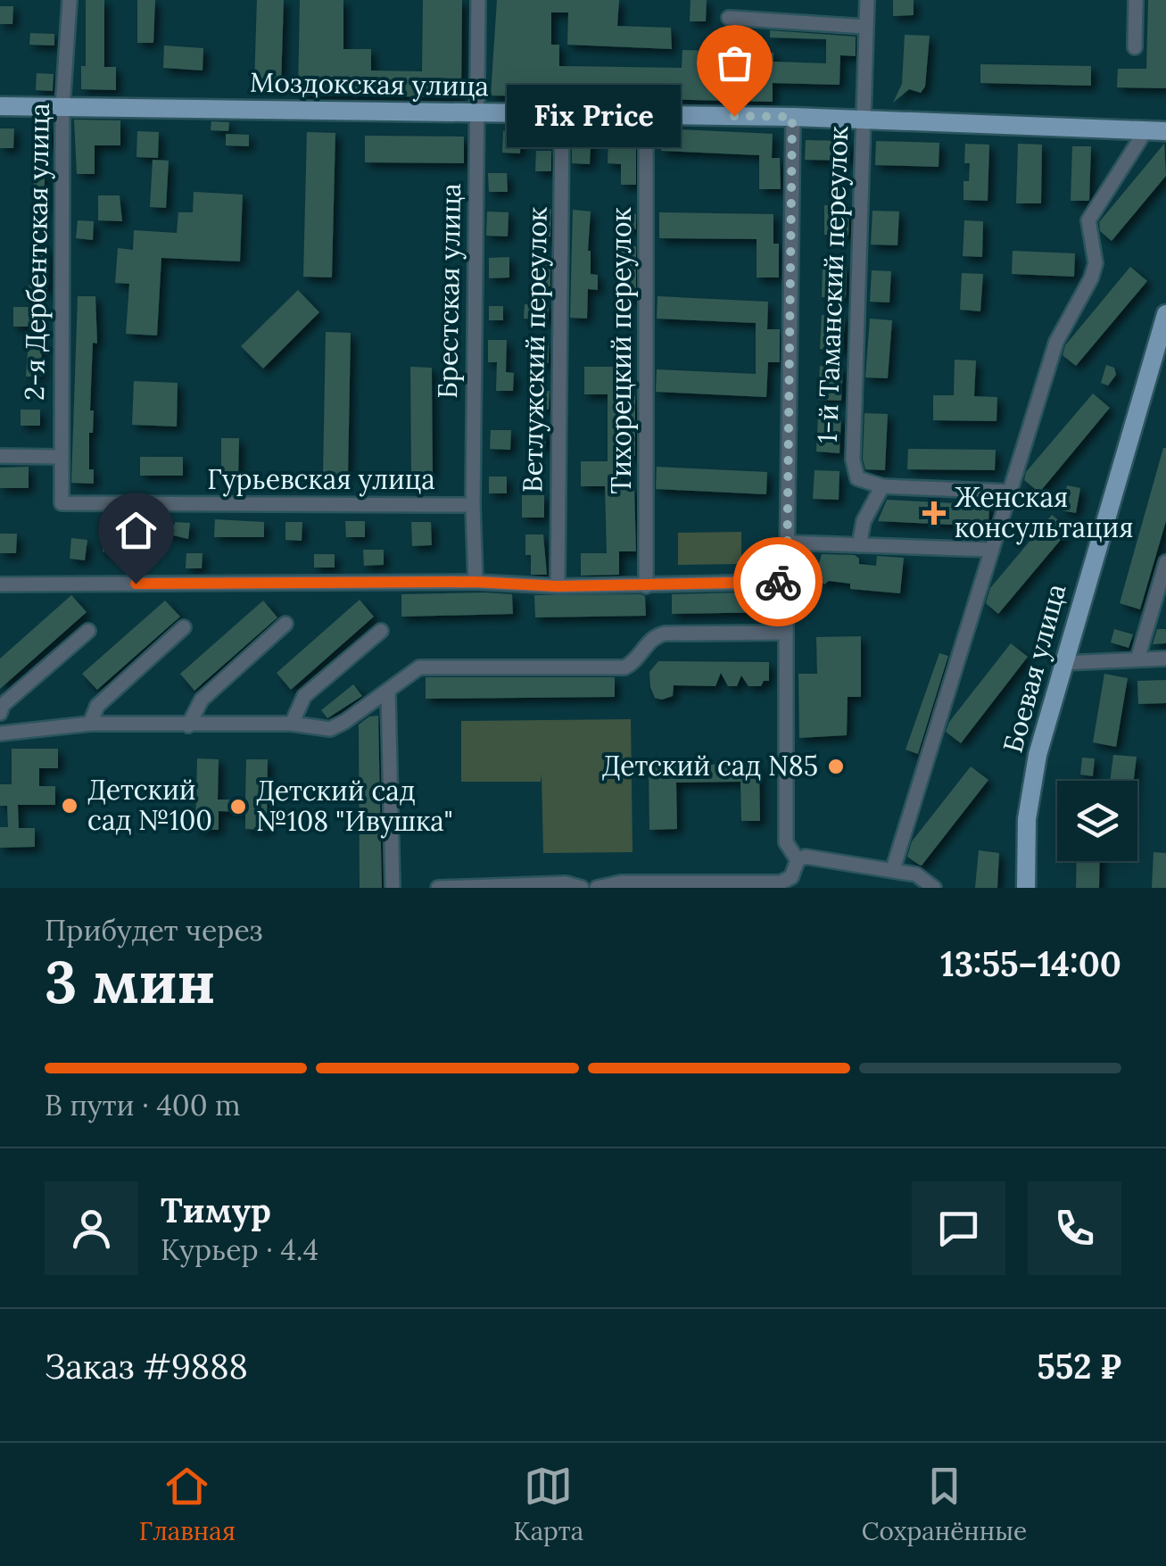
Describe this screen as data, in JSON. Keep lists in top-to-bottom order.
{
  "streets": {
    "main road": ["Моздокская улица", "Боевая улица"],
    "street": [
      "2-я Дербентская улица",
      "1-й Таманский переулок",
      "Брестская улица",
      "Ветлужский переулок",
      "Тихорецкий переулок",
      "Гурьевская улица"
    ]
  },
  "crossings": [
    ["Моздокская улица", "2-я Дербентская улица"],
    ["Моздокская улица", "1-й Таманский переулок"],
    ["Моздокская улица", "Брестская улица"],
    ["Моздокская улица", "Ветлужский переулок"],
    ["Моздокская улица", "Тихорецкий переулок"],
    ["2-я Дербентская улица", "Гурьевская улица"],
    ["Брестская улица", "Гурьевская улица"]
  ],
  "places": {
    "other": [
      "Fix Price",
      "Детский сад N85",
      "Детский сад №100",
      "Детский сад №108 \"Ивушка\""
    ],
    "health": ["Женская консультация"]
  },
  "page": {
    "bubble": "Fix Price",
    "heading": ["3 мин", "Прибудет через", "13:55–14:00"],
    "panel": [
      "Тимур",
      "Курьер · 4.4",
      "Заказ #9888",
      "552 ₽"
    ],
    "bar": "В пути · 400 m",
    "tabs": ["Главная", "Карта", "Сохранённые"]
  }
}
